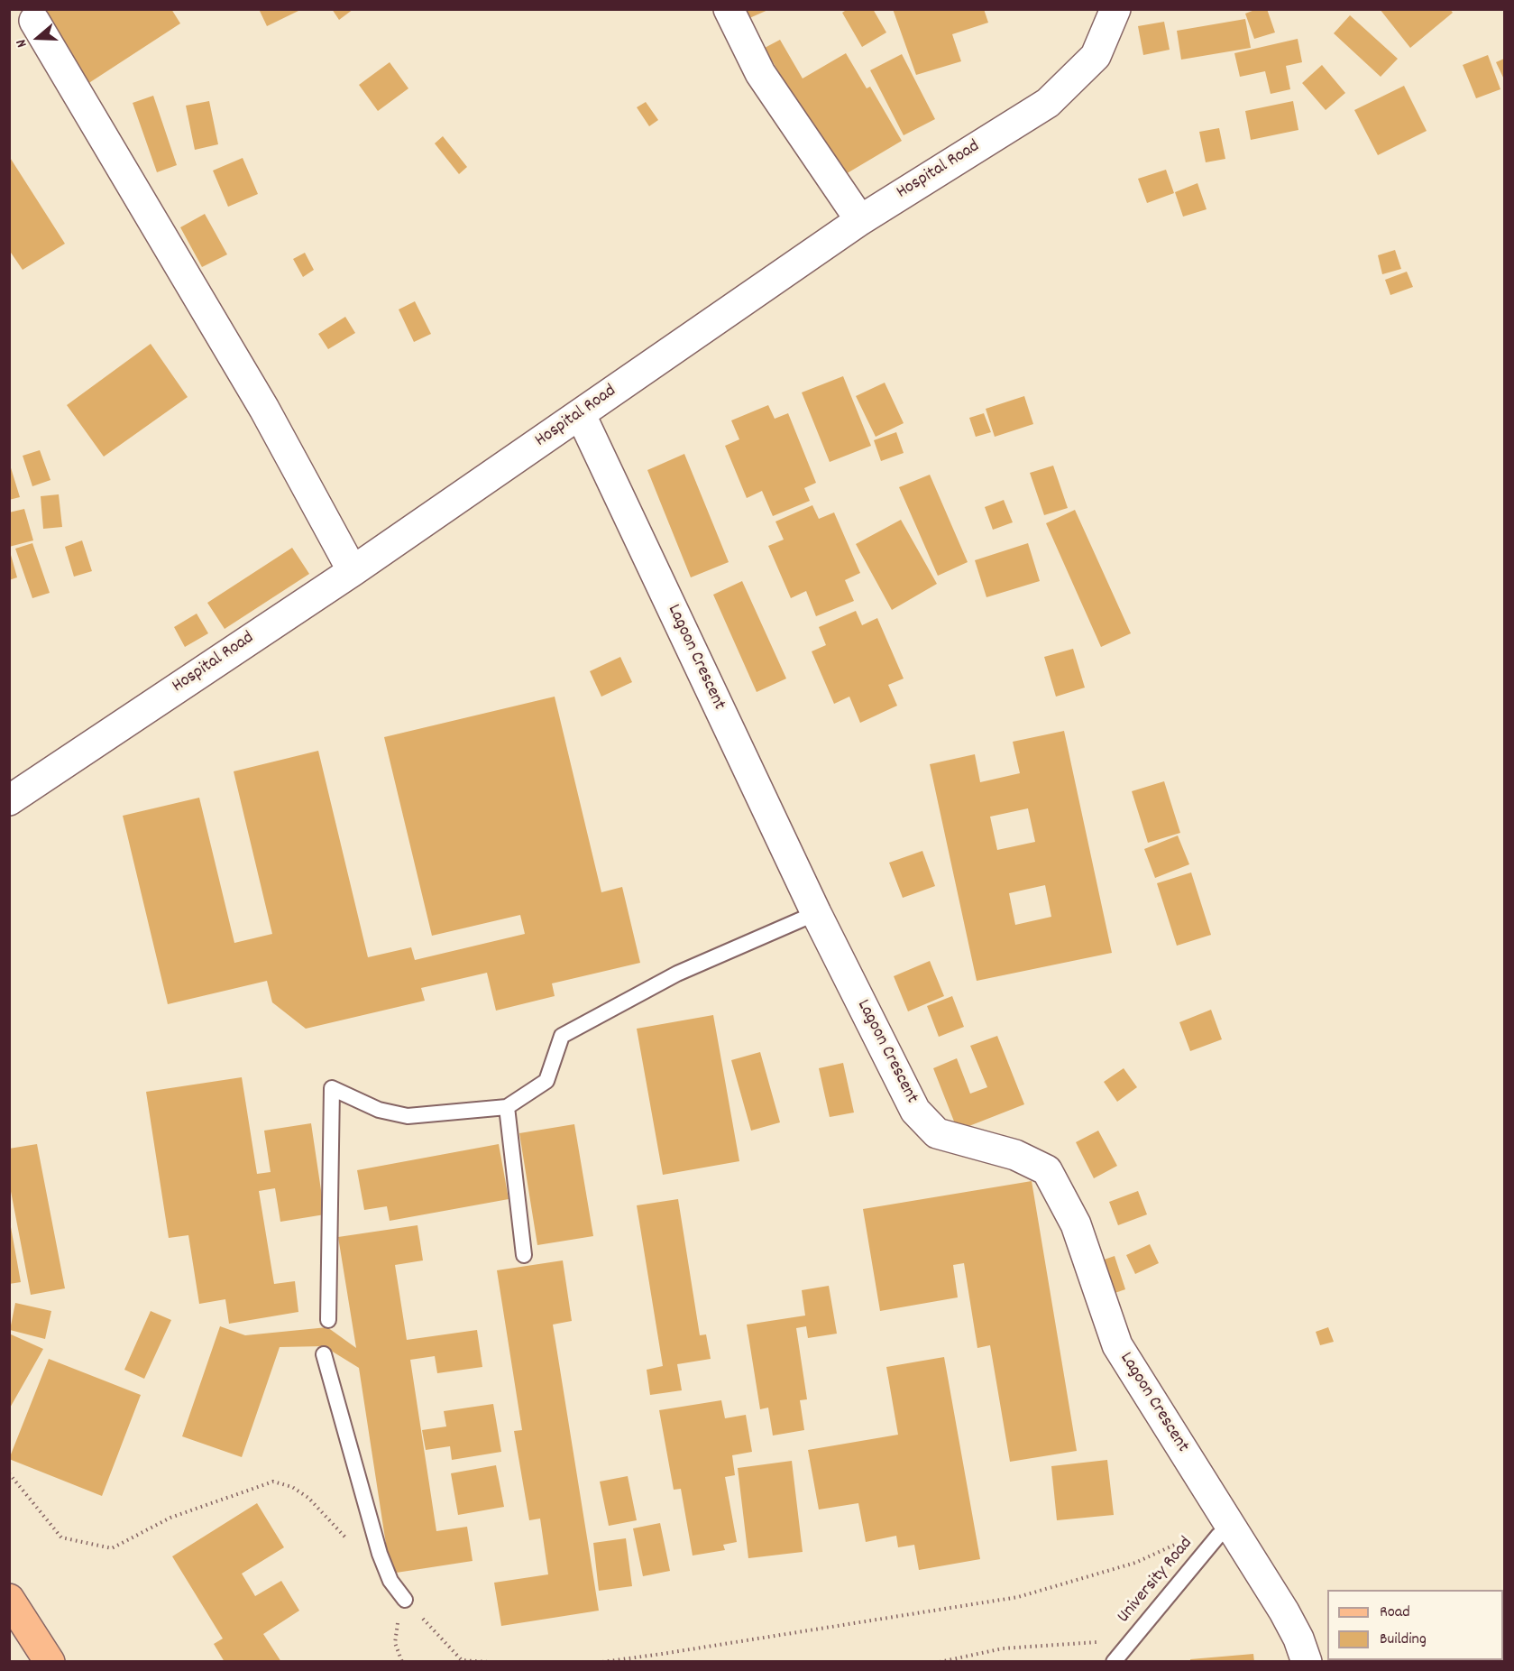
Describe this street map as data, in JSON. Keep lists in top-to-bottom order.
{
  "streets": {
    "street": ["Hospital Road", "Lagoon Crescent"],
    "lane": ["University Road"]
  },
  "crossings": [
    ["Hospital Road", "Lagoon Crescent"],
    ["Lagoon Crescent", "University Road"]
  ],
  "legend": ["Road", "Building"],
  "north": "left"
}
